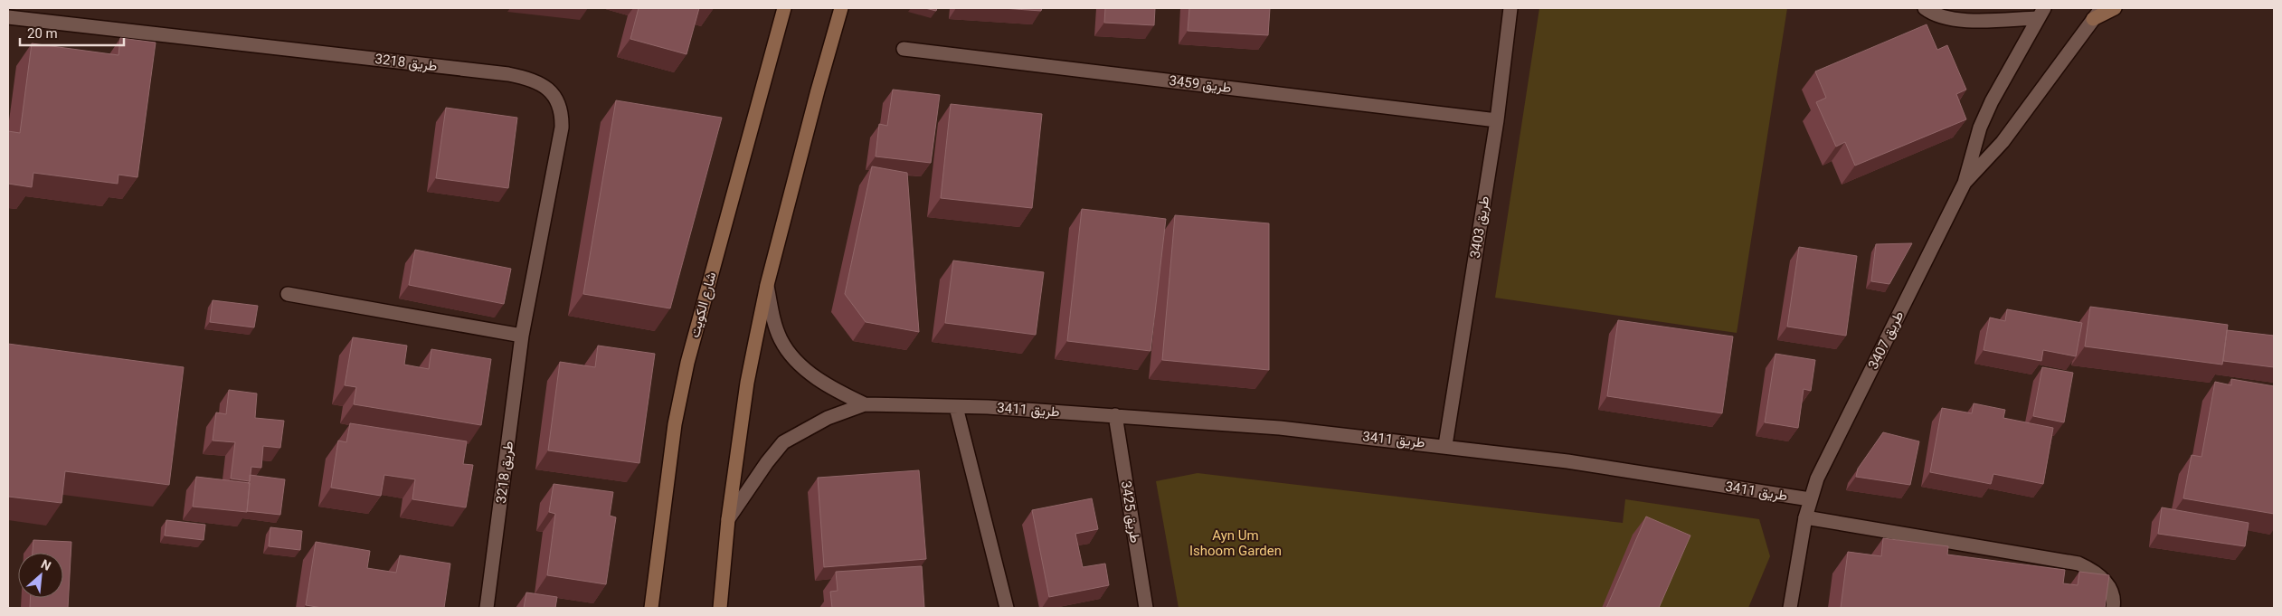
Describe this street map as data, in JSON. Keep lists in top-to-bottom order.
{
  "streets": {
    "main road": ["شارع الكويت"],
    "street": [
      "طريق 3218",
      "طريق 3459",
      "طريق 3403",
      "طريق 3407",
      "طريق 3411",
      "طريق 3425"
    ]
  },
  "crossings": [
    ["طريق 3459", "طريق 3403"],
    ["طريق 3403", "طريق 3411"],
    ["طريق 3407", "طريق 3411"],
    ["طريق 3411", "طريق 3425"]
  ],
  "parks": ["Ayn Um Ishoom Garden"],
  "scale_bar": "20 m",
  "north": "top right"
}
